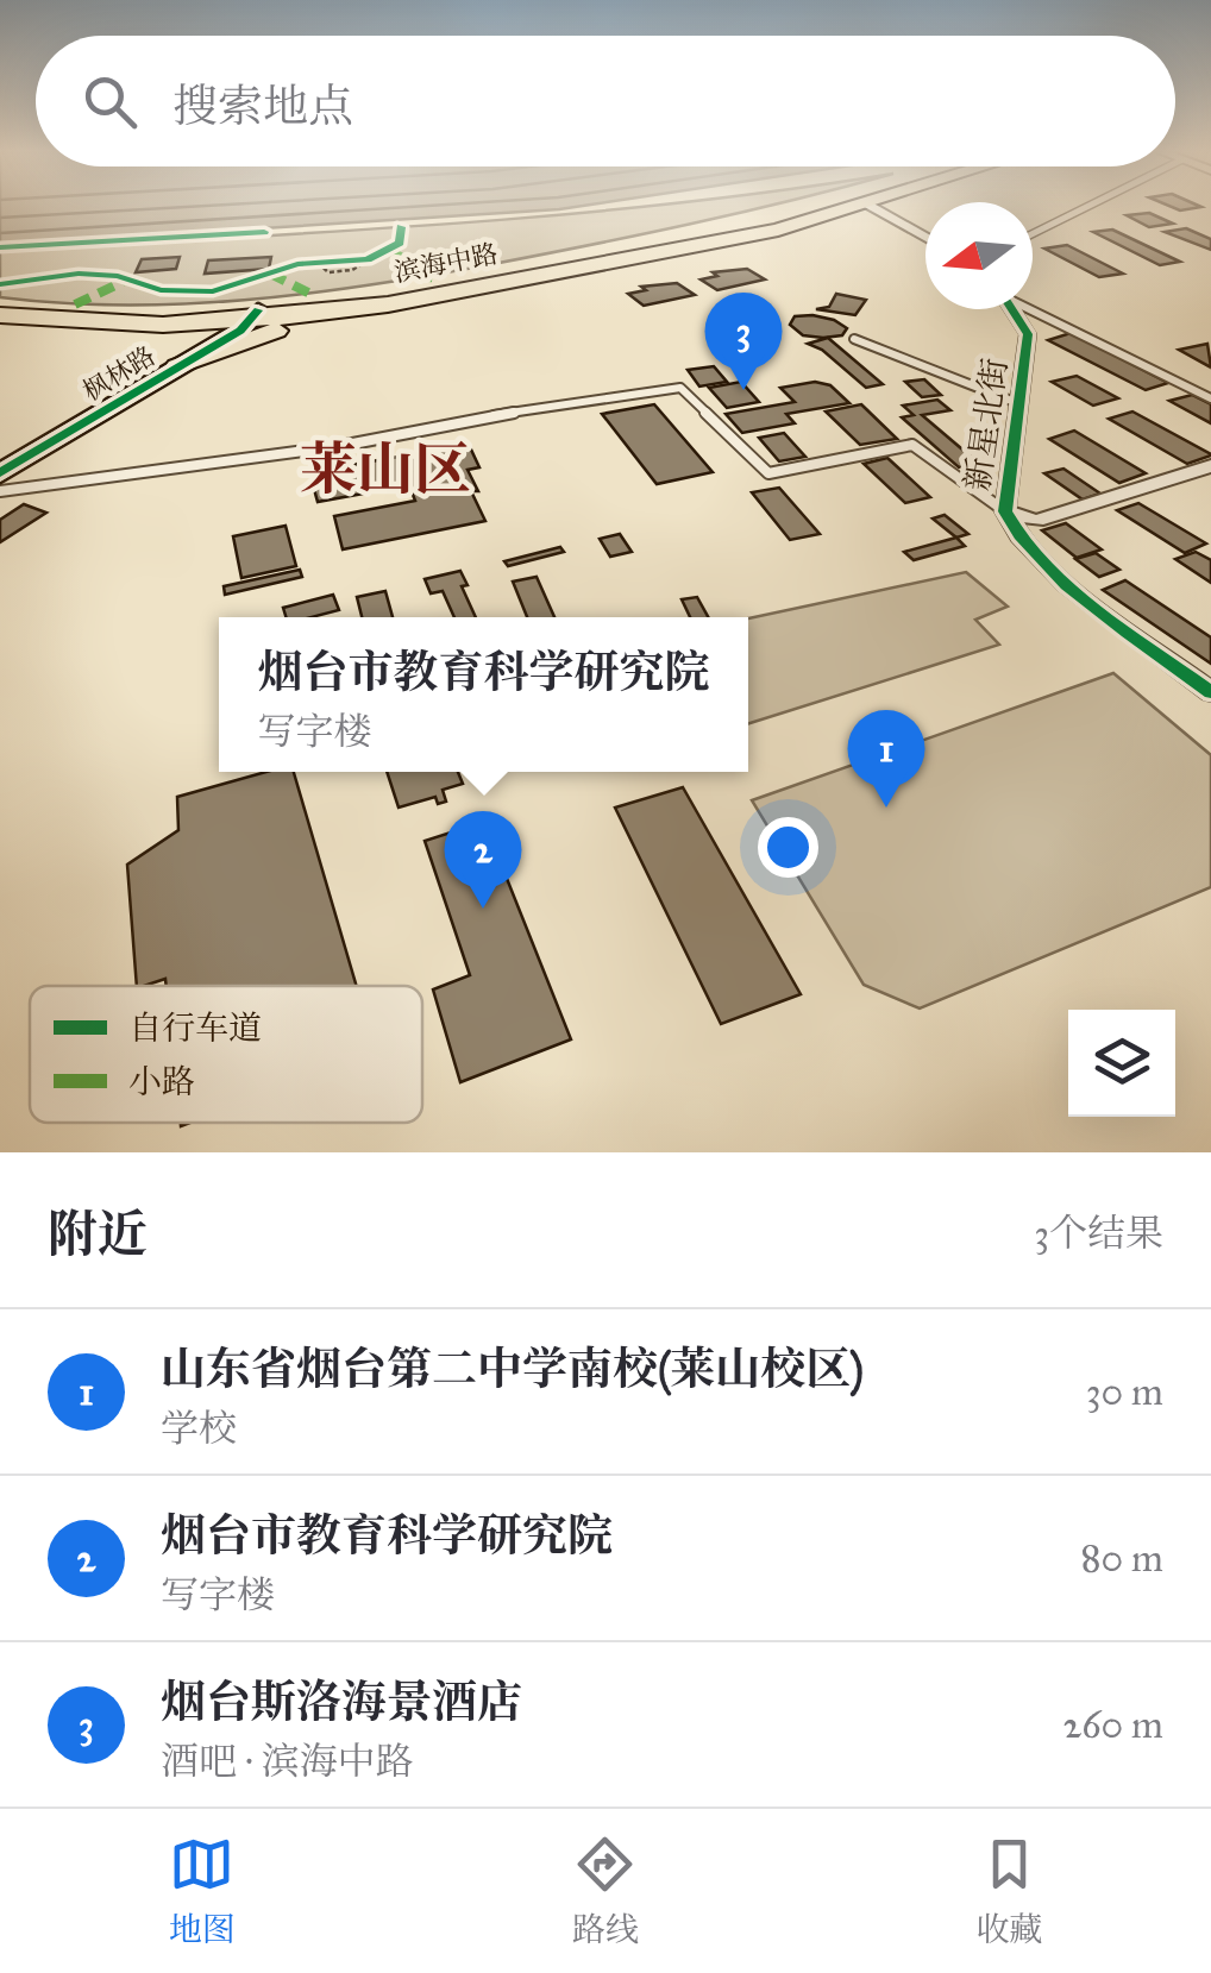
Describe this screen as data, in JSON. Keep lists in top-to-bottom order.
{
  "streets": {
    "main road": ["滨海中路"],
    "street": ["枫林路", "新星北街"]
  },
  "crossings": [
    ["滨海中路", "枫林路"]
  ],
  "districts": ["莱山区"],
  "legend": ["自行车道", "小路"],
  "north": "left",
  "page": {
    "search": "搜索地点",
    "pins": ["3", "1", "2"],
    "popup": ["烟台市教育科学研究院", "写字楼"],
    "heading": ["附近", "3个结果"],
    "list": [
      {
        "mark": "1",
        "name": "山东省烟台第二中学南校(莱山校区)",
        "note": "学校",
        "value": "30 m"
      },
      {
        "mark": "2",
        "name": "烟台市教育科学研究院",
        "note": "写字楼",
        "value": "80 m"
      },
      {
        "mark": "3",
        "name": "烟台斯洛海景酒店",
        "note": "酒吧 · 滨海中路",
        "value": "260 m"
      }
    ],
    "nav": ["地图", "路线", "收藏"]
  }
}
